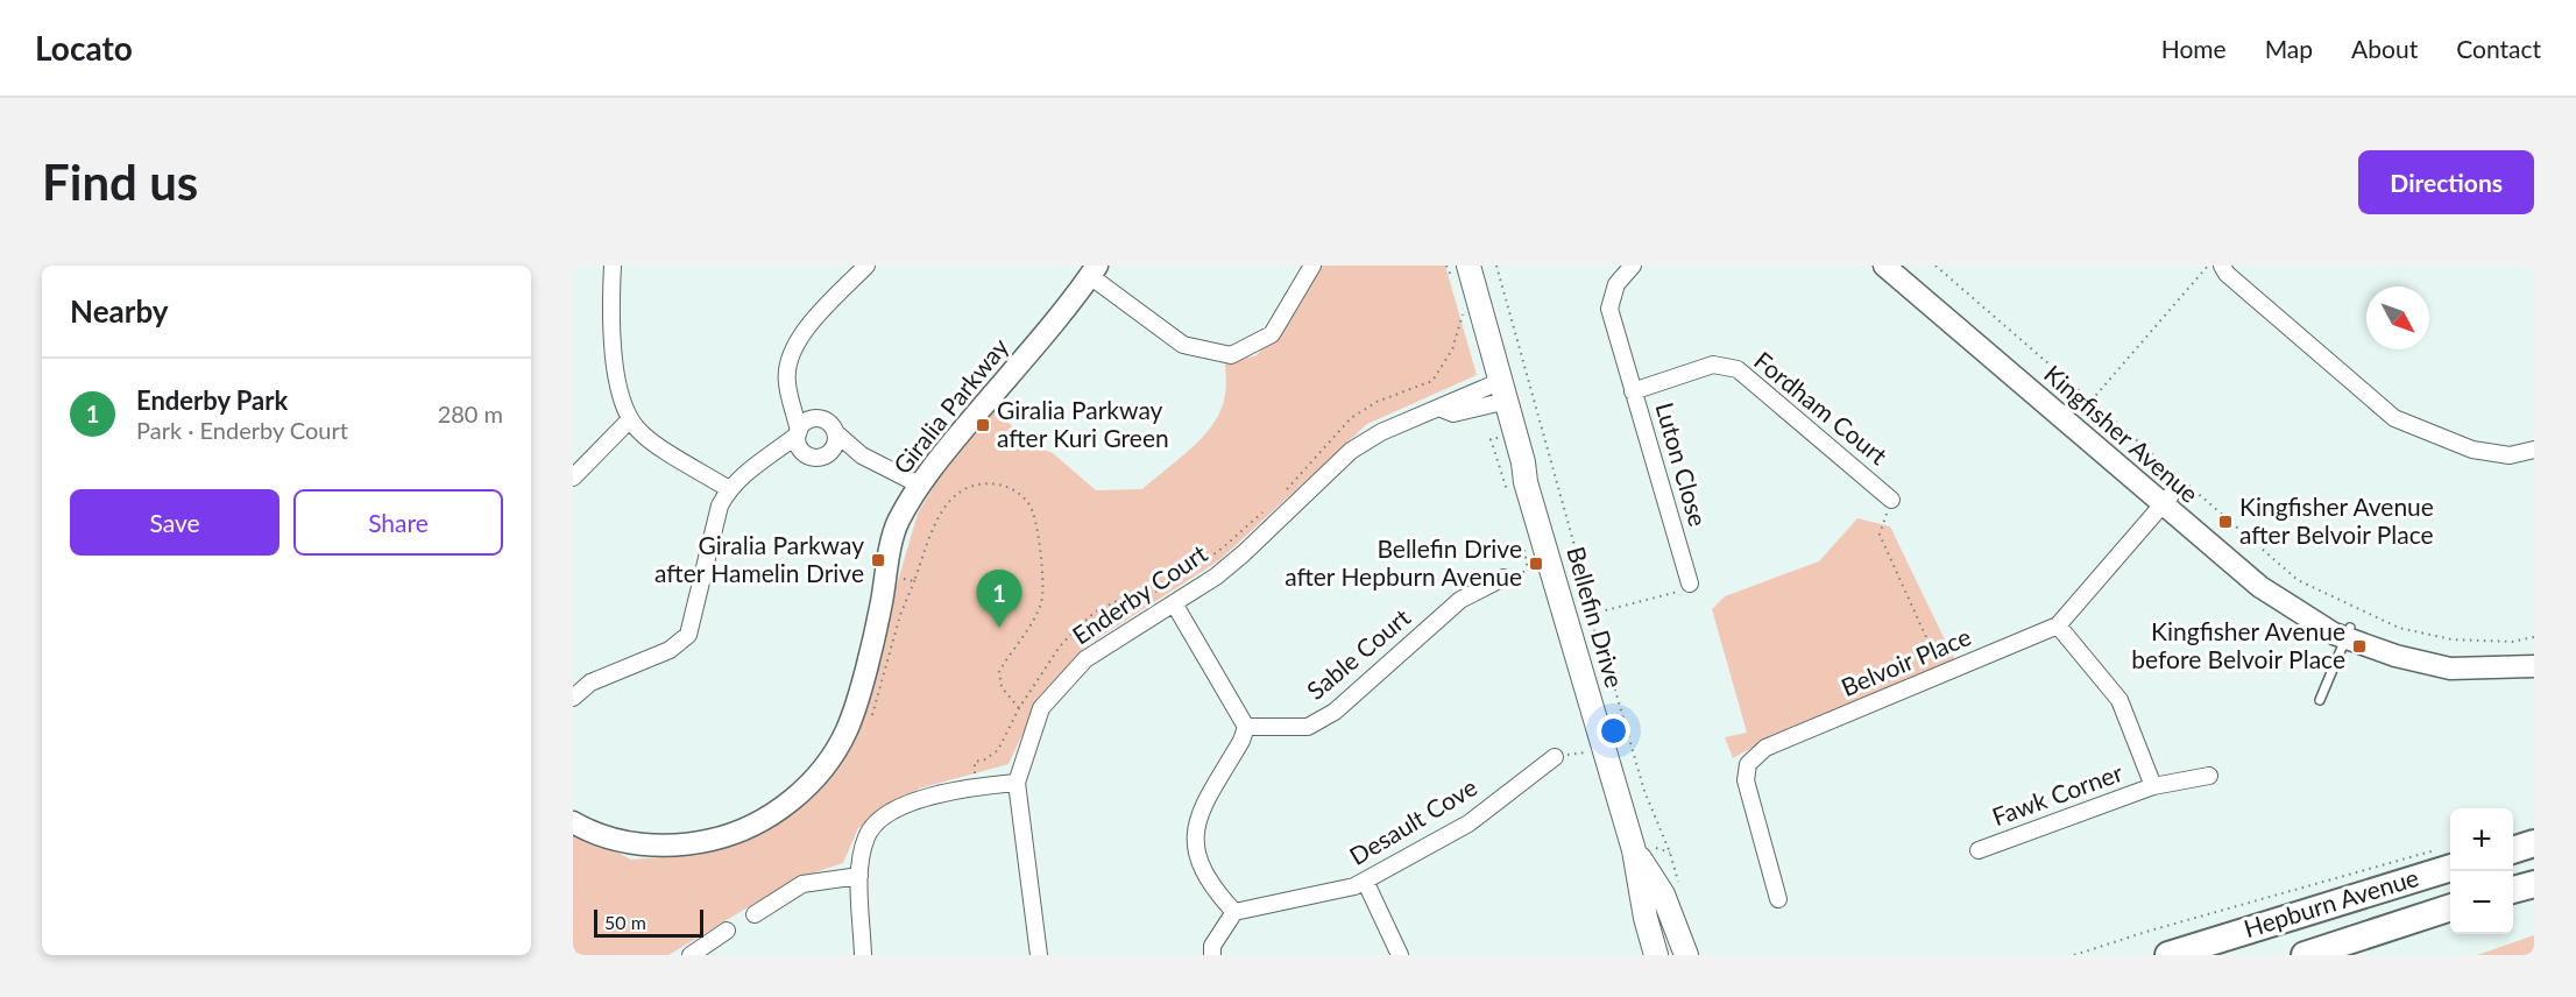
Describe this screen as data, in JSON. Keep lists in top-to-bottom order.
{
  "streets": {
    "main road": ["Bellefin Drive", "Hepburn Avenue"],
    "street": [
      "Giralia Parkway",
      "Fordham Court",
      "Kingfisher Avenue",
      "Luton Close",
      "Enderby Court",
      "Sable Court",
      "Belvoir Place",
      "Fawk Corner",
      "Desault Cove"
    ]
  },
  "crossings": [
    ["Fordham Court", "Luton Close"],
    ["Kingfisher Avenue", "Belvoir Place"],
    ["Enderby Court", "Bellefin Drive"],
    ["Belvoir Place", "Fawk Corner"]
  ],
  "places": {
    "transit": [
      "Giralia Parkway after Kuri Green",
      "Kingfisher Avenue after Belvoir Place",
      "Giralia Parkway after Hamelin Drive",
      "Bellefin Drive after Hepburn Avenue",
      "Kingfisher Avenue before Belvoir Place"
    ]
  },
  "scale_bar": "50 m",
  "north": "bottom right",
  "page": {
    "header": "Locato",
    "nav": [
      "Home",
      "Map",
      "About",
      "Contact"
    ],
    "buttons": [
      "Directions",
      ["Save", "Share"]
    ],
    "title": "Find us",
    "heading": "Nearby",
    "list": [
      {
        "mark": "1",
        "name": "Enderby Park",
        "note": "Park · Enderby Court",
        "value": "280 m"
      }
    ],
    "pins": "1",
    "map_buttons": ["+", "−"],
    "scale": "50 m"
  }
}
